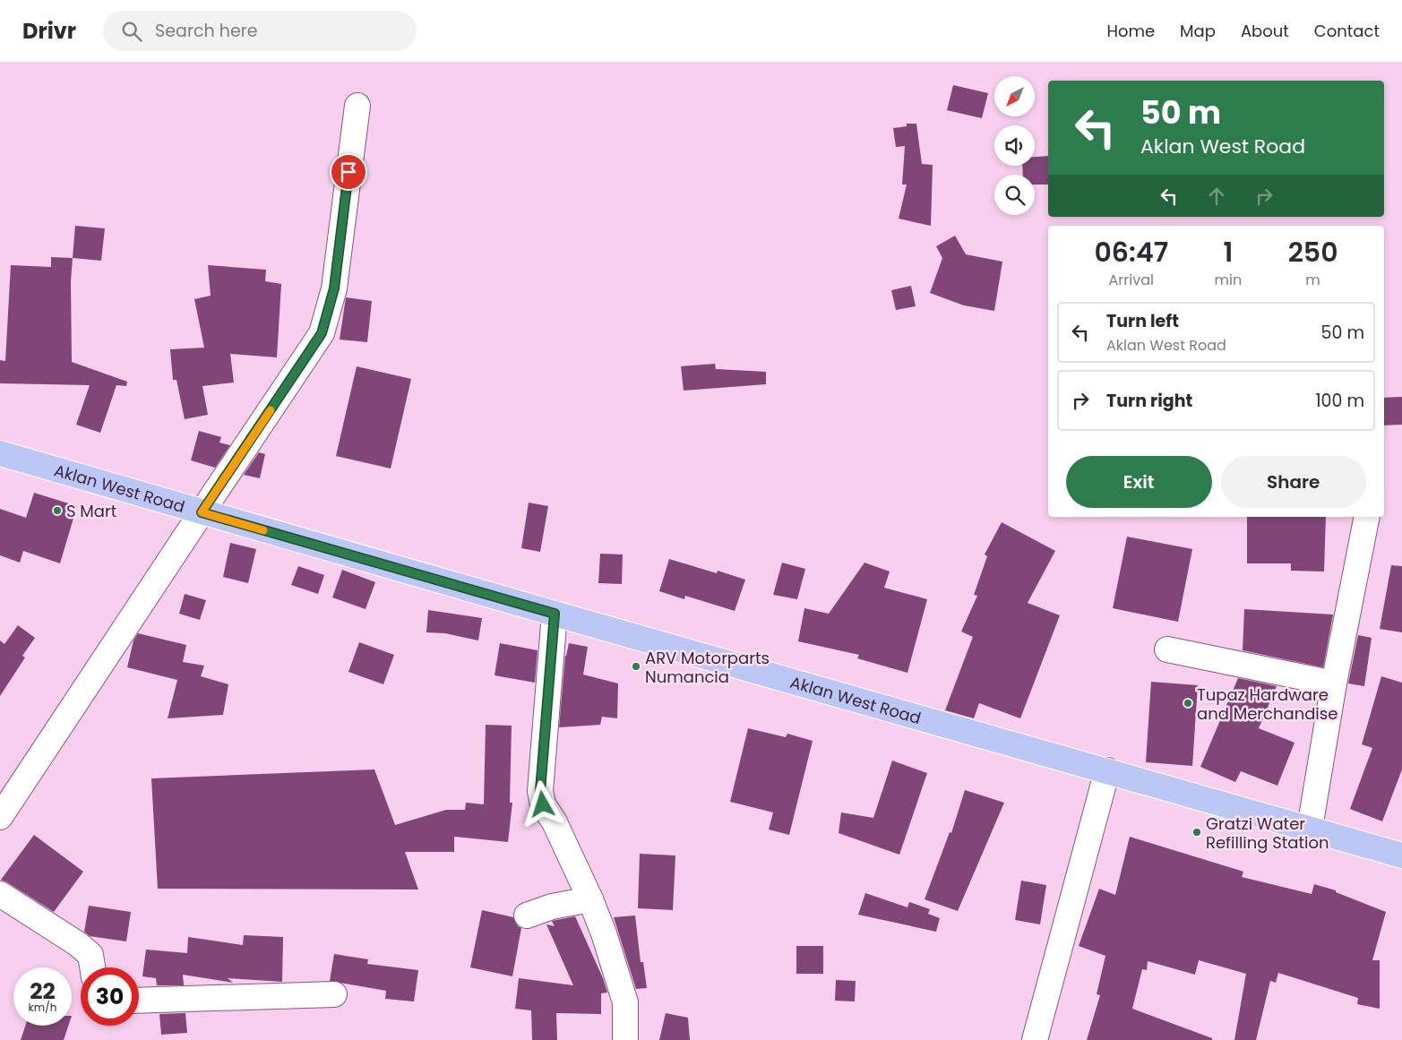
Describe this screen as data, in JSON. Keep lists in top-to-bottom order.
{
  "streets": {
    "main road": ["Aklan West Road"]
  },
  "places": [
    "S Mart",
    "ARV Motorparts Numancia",
    "Tupaz Hardware and Merchandise",
    "Gratzi Water Refilling Station"
  ],
  "north": "bottom left",
  "page": {
    "header": "Drivr",
    "search": "Search here",
    "nav": [
      "Home",
      "Map",
      "About",
      "Contact"
    ],
    "turn": ["50 m", "Aklan West Road"],
    "eta": [
      "06:47",
      "Arrival",
      "1",
      "min",
      "250",
      "m"
    ],
    "list": [
      {
        "name": "Turn left",
        "note": "Aklan West Road",
        "value": "50 m"
      },
      {
        "name": "Turn right",
        "value": "100 m"
      }
    ],
    "buttons": ["Exit", "Share"],
    "speed": "22 km/h",
    "limit": "30"
  }
}
